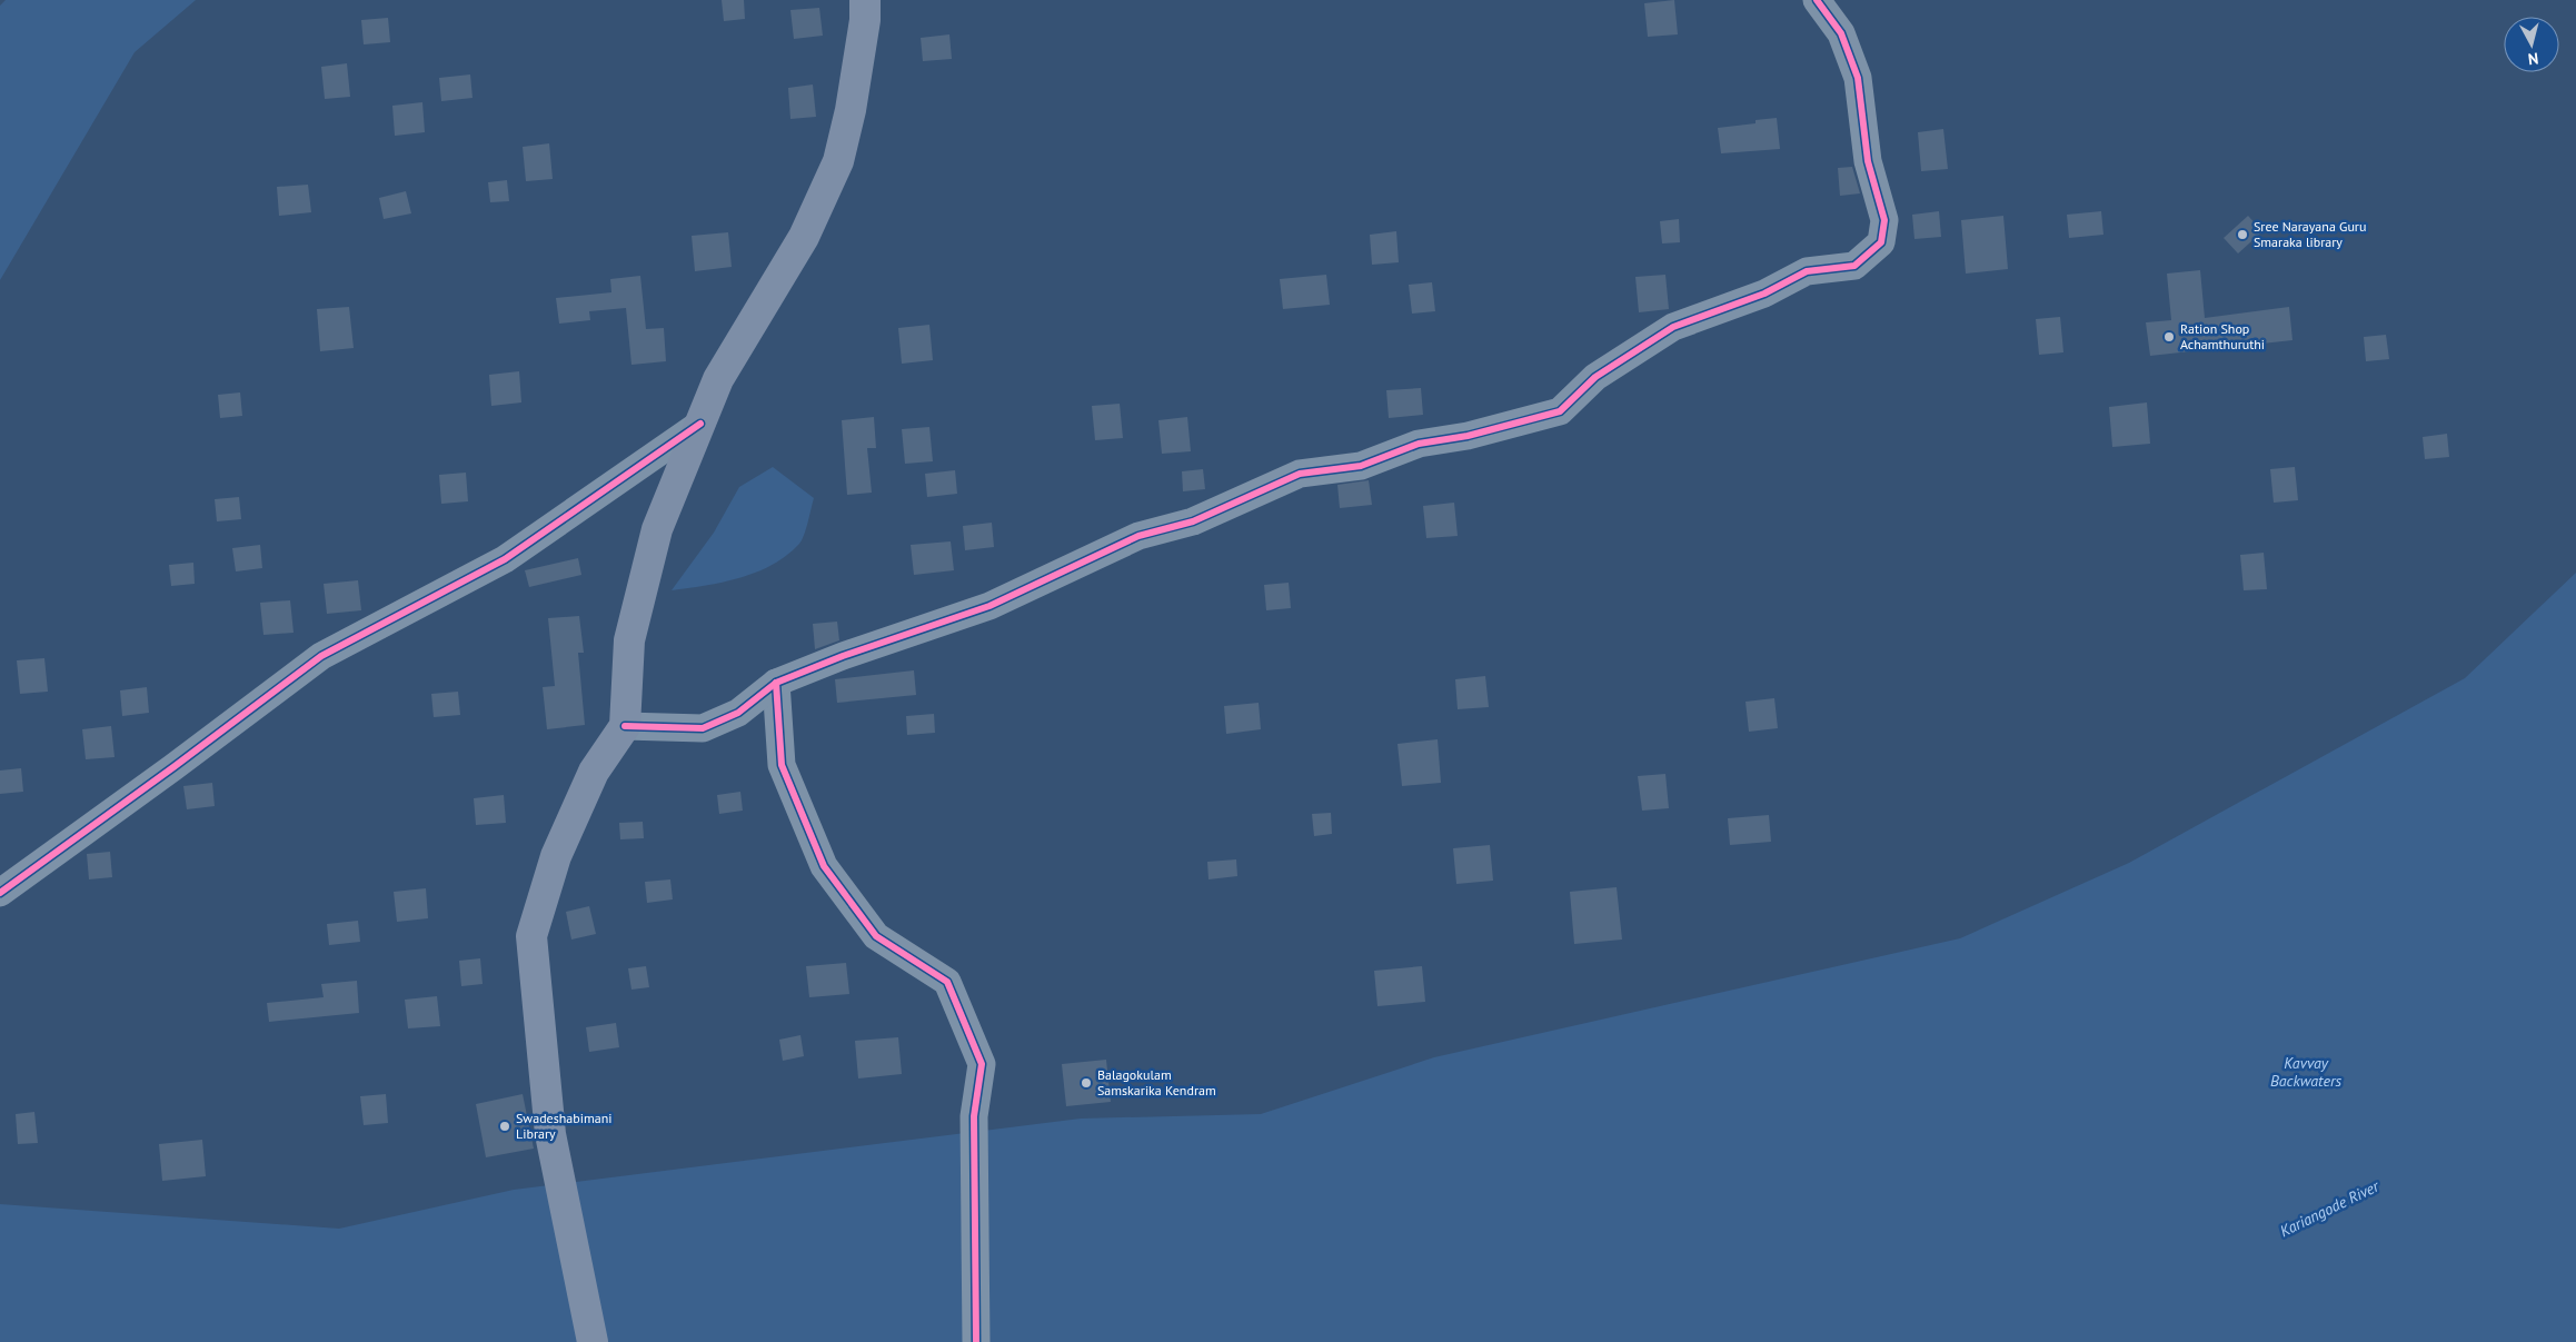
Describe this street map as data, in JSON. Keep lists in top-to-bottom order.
{
  "water": ["Kavvay Backwaters", "Kariangode River"],
  "places": [
    "Sree Narayana Guru Smaraka library",
    "Ration Shop Achamthuruthi",
    "Balagokulam Samskarika Kendram",
    "Swadeshabimani Library"
  ],
  "north": "bottom"
}
